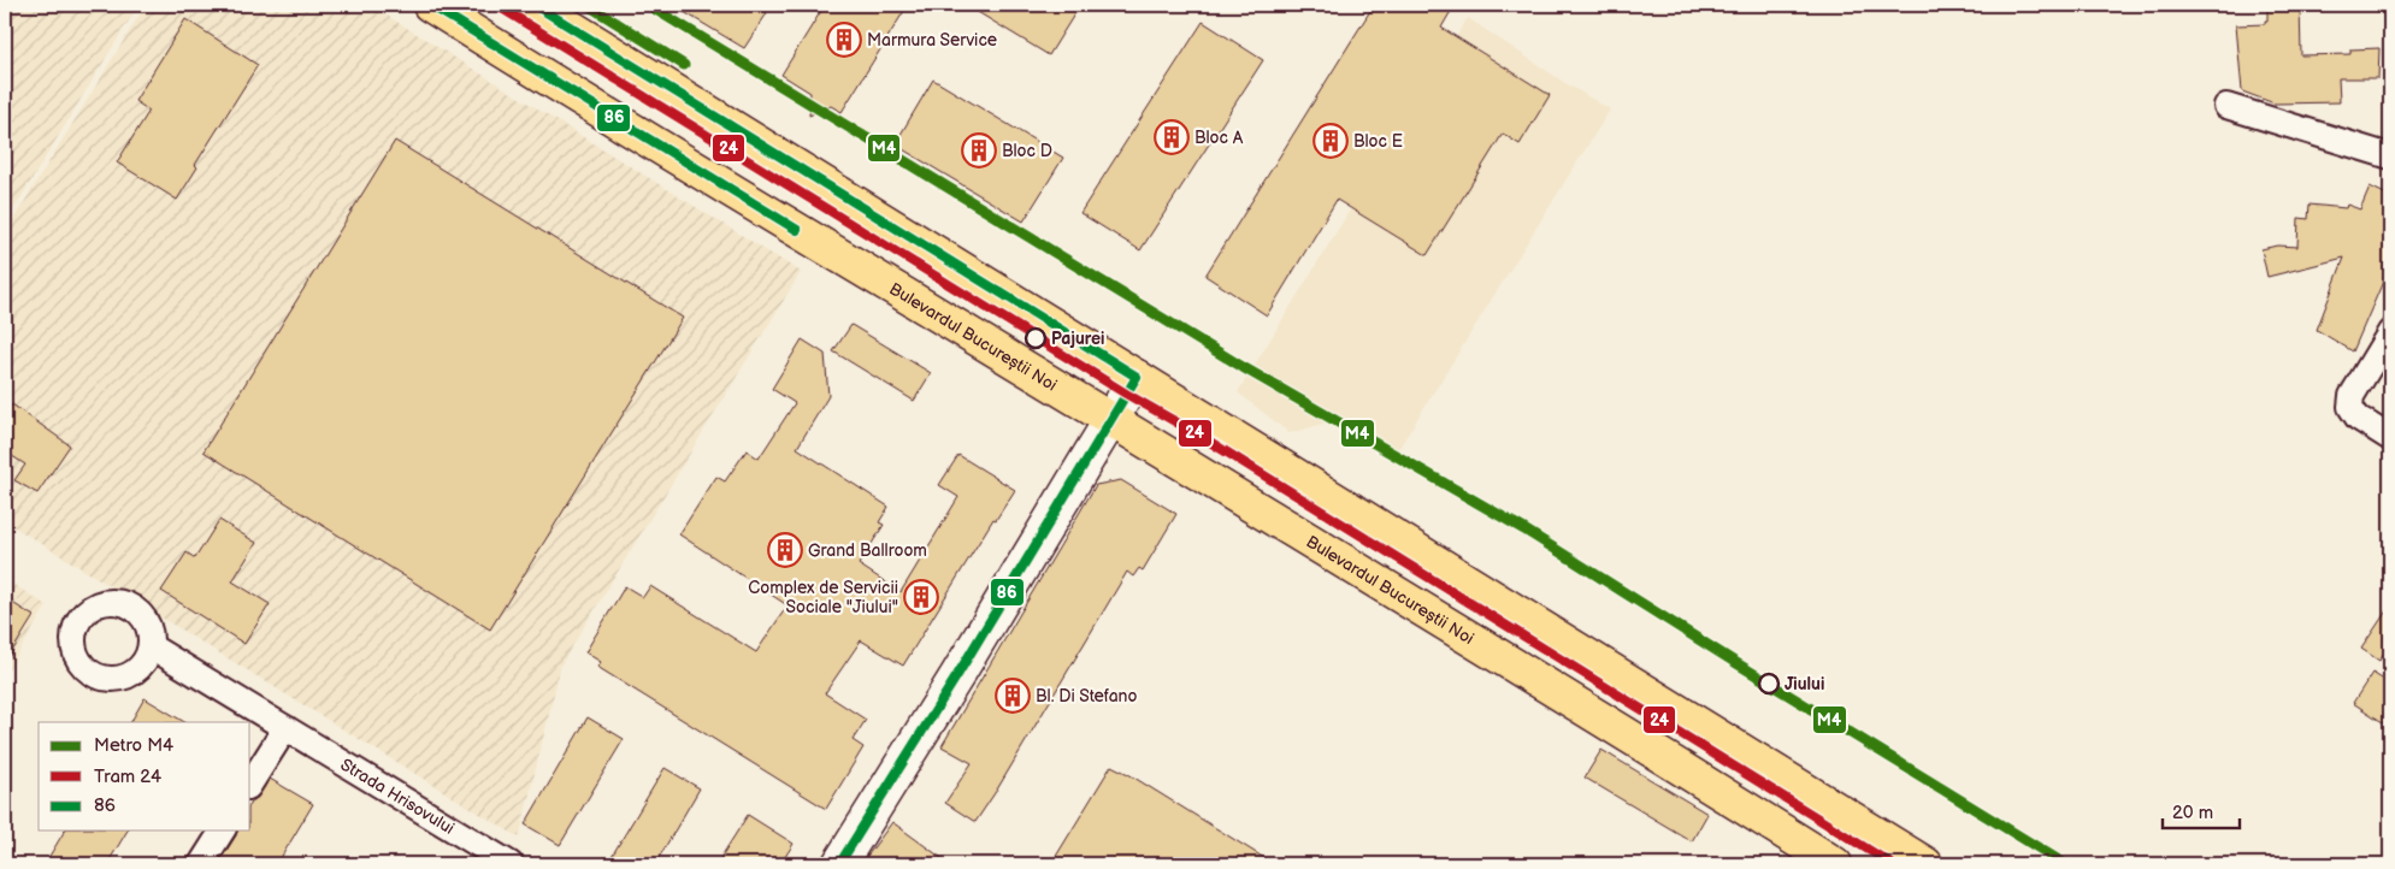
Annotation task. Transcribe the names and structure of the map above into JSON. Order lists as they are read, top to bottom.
{
  "streets": {
    "main road": ["Bulevardul Bucureștii Noi"],
    "street": ["Strada Hrisovului"]
  },
  "places": {
    "building": [
      "Marmura Service",
      "Bloc A",
      "Bloc E",
      "Bloc D",
      "Grand Ballroom",
      "Complex de Servicii Sociale \"Jiului\"",
      "Bl. Di Stefano"
    ],
    "other": ["Pajurei", "Jiului"]
  },
  "lines": ["metro line M4", "tram line 24", "transit line 86"],
  "legend": ["Metro M4", "Tram 24", "86"],
  "scale_bar": "20 m"
}
